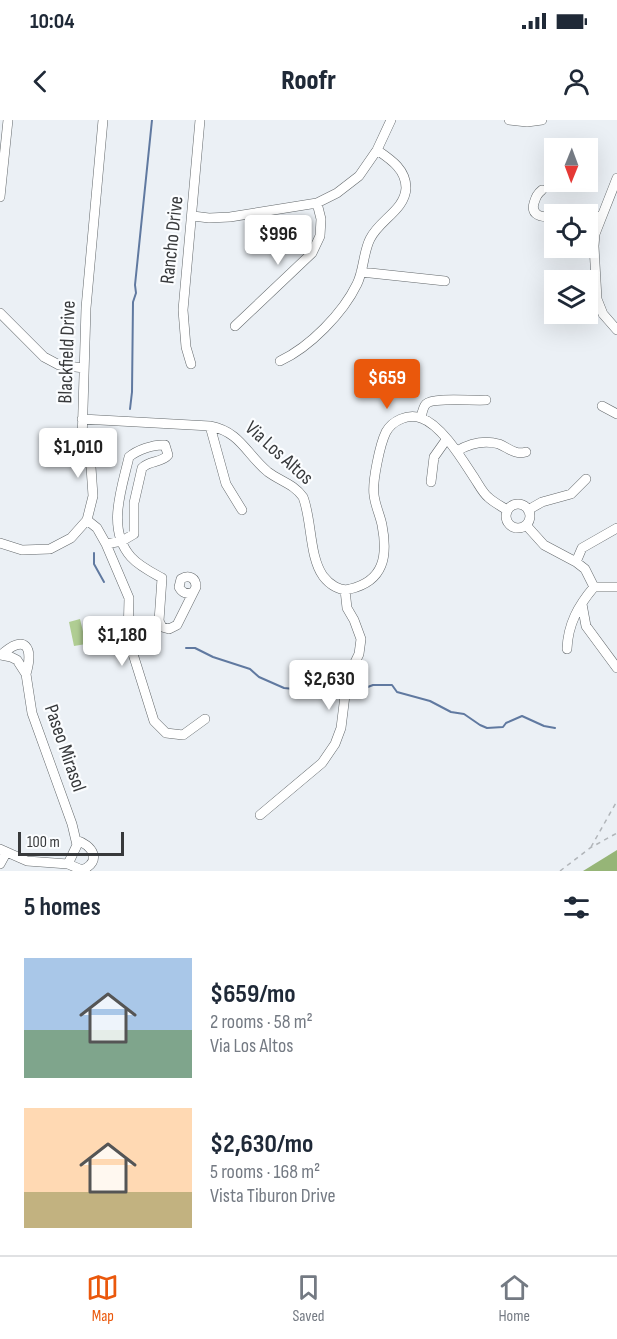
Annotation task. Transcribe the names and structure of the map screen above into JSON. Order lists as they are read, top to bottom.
{
  "streets": {
    "street": [
      "Rancho Drive",
      "Blackfield Drive",
      "Via Los Altos",
      "Paseo Mirasol"
    ]
  },
  "crossings": [
    ["Blackfield Drive", "Via Los Altos"]
  ],
  "scale_bar": "100 m",
  "north": "bottom",
  "page": {
    "status": "10:04",
    "header": "Roofr",
    "price": [
      "$996",
      "$659",
      "$1,010",
      "$1,180",
      "$2,630"
    ],
    "scale": "100 m",
    "heading": "5 homes",
    "list": [
      {
        "name": "$659/mo",
        "note": "2 rooms · 58 m² · Via Los Altos"
      },
      {
        "name": "$2,630/mo",
        "note": "5 rooms · 168 m² · Vista Tiburon Drive"
      }
    ],
    "tabs": ["Map", "Saved", "Home"]
  }
}
